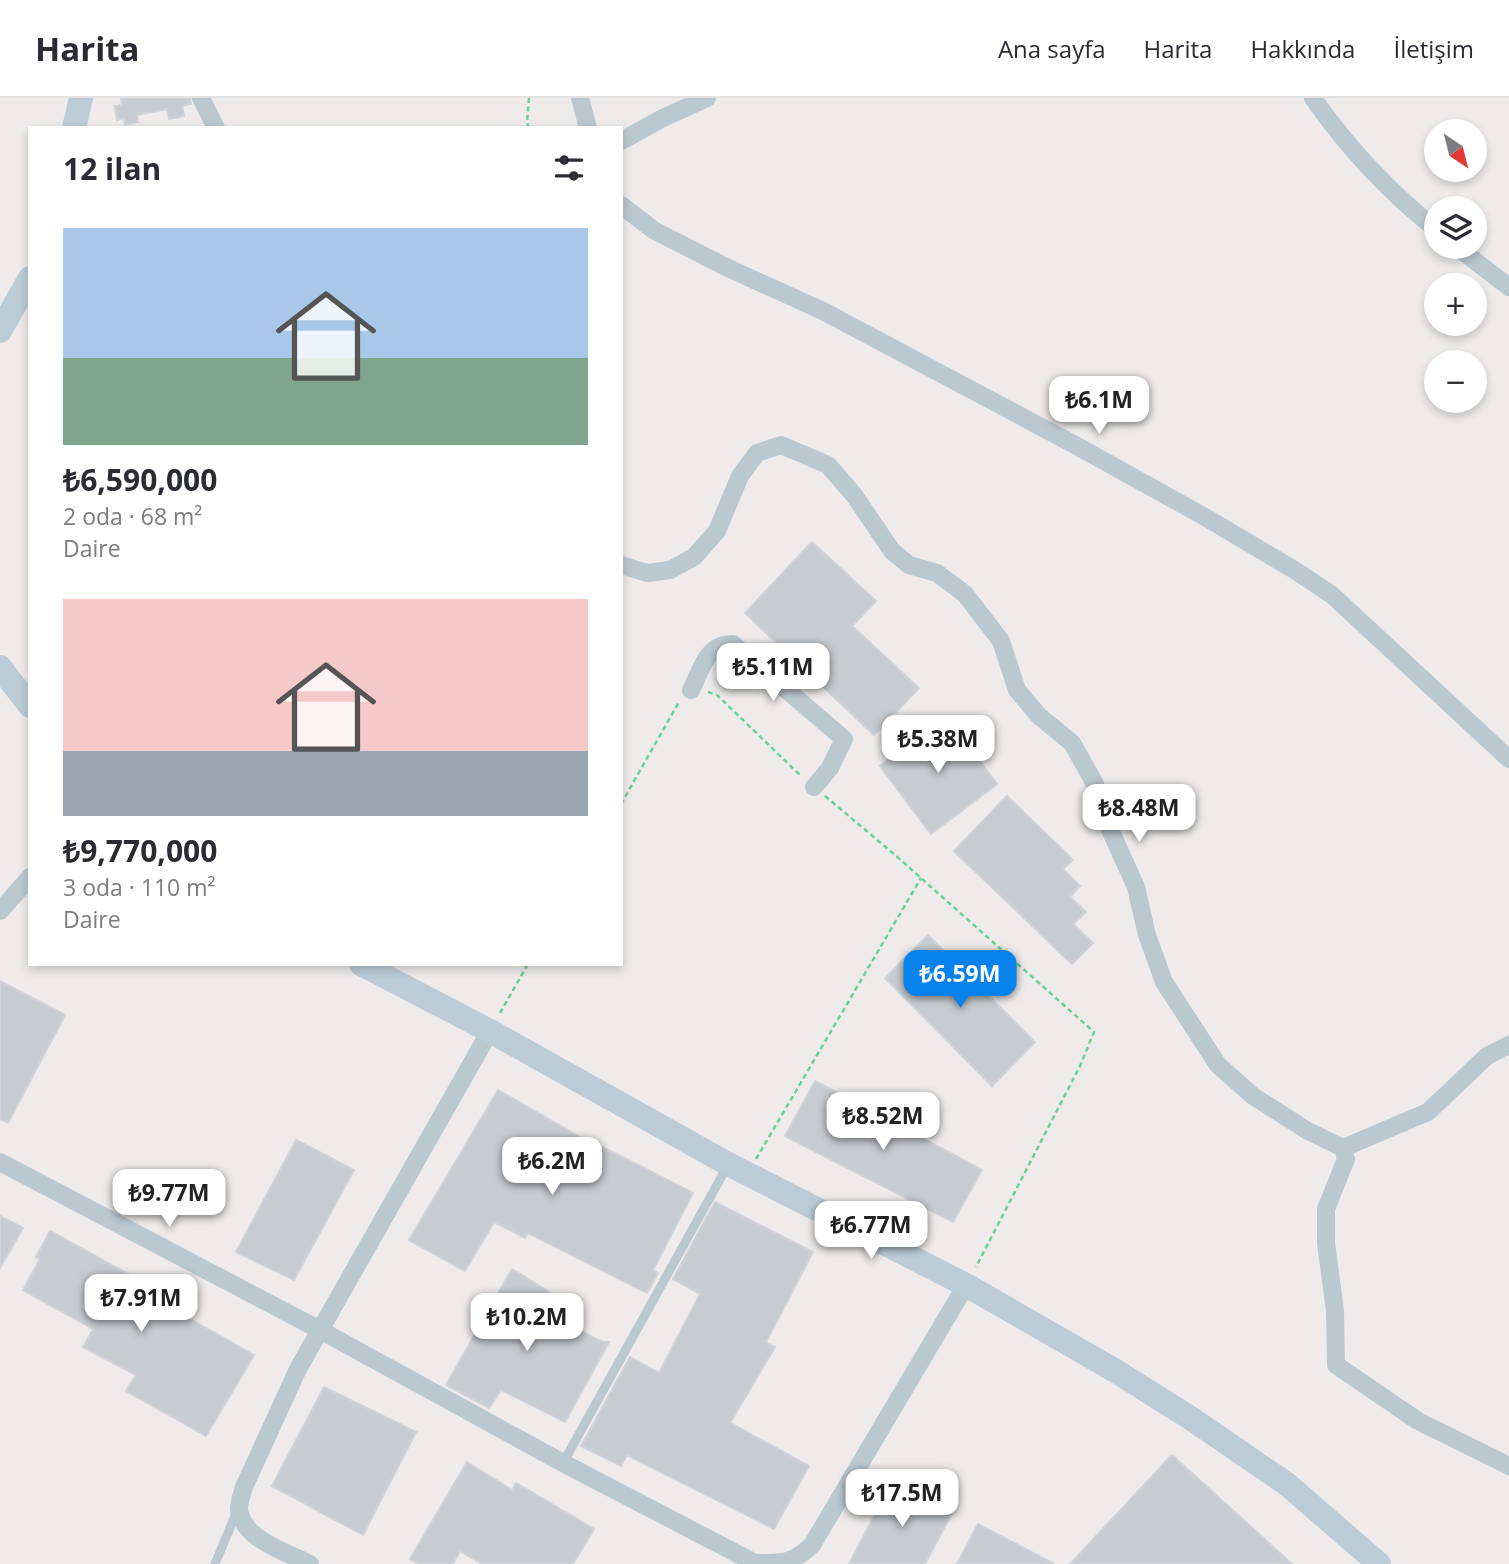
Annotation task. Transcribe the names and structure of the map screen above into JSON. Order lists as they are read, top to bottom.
{
  "north": "bottom right",
  "page": {
    "header": "Harita",
    "nav": [
      "Ana sayfa",
      "Harita",
      "Hakkında",
      "İletişim"
    ],
    "map_buttons": ["+", "−"],
    "heading": "12 ilan",
    "list": [
      {
        "name": "₺6,590,000",
        "note": "2 oda · 68 m² · Daire"
      },
      {
        "name": "₺9,770,000",
        "note": "3 oda · 110 m² · Daire"
      }
    ],
    "price": [
      "₺6.1M",
      "₺5.11M",
      "₺5.38M",
      "₺8.48M",
      "₺6.59M",
      "₺8.52M",
      "₺6.2M",
      "₺9.77M",
      "₺6.77M",
      "₺7.91M",
      "₺10.2M",
      "₺17.5M"
    ]
  }
}
